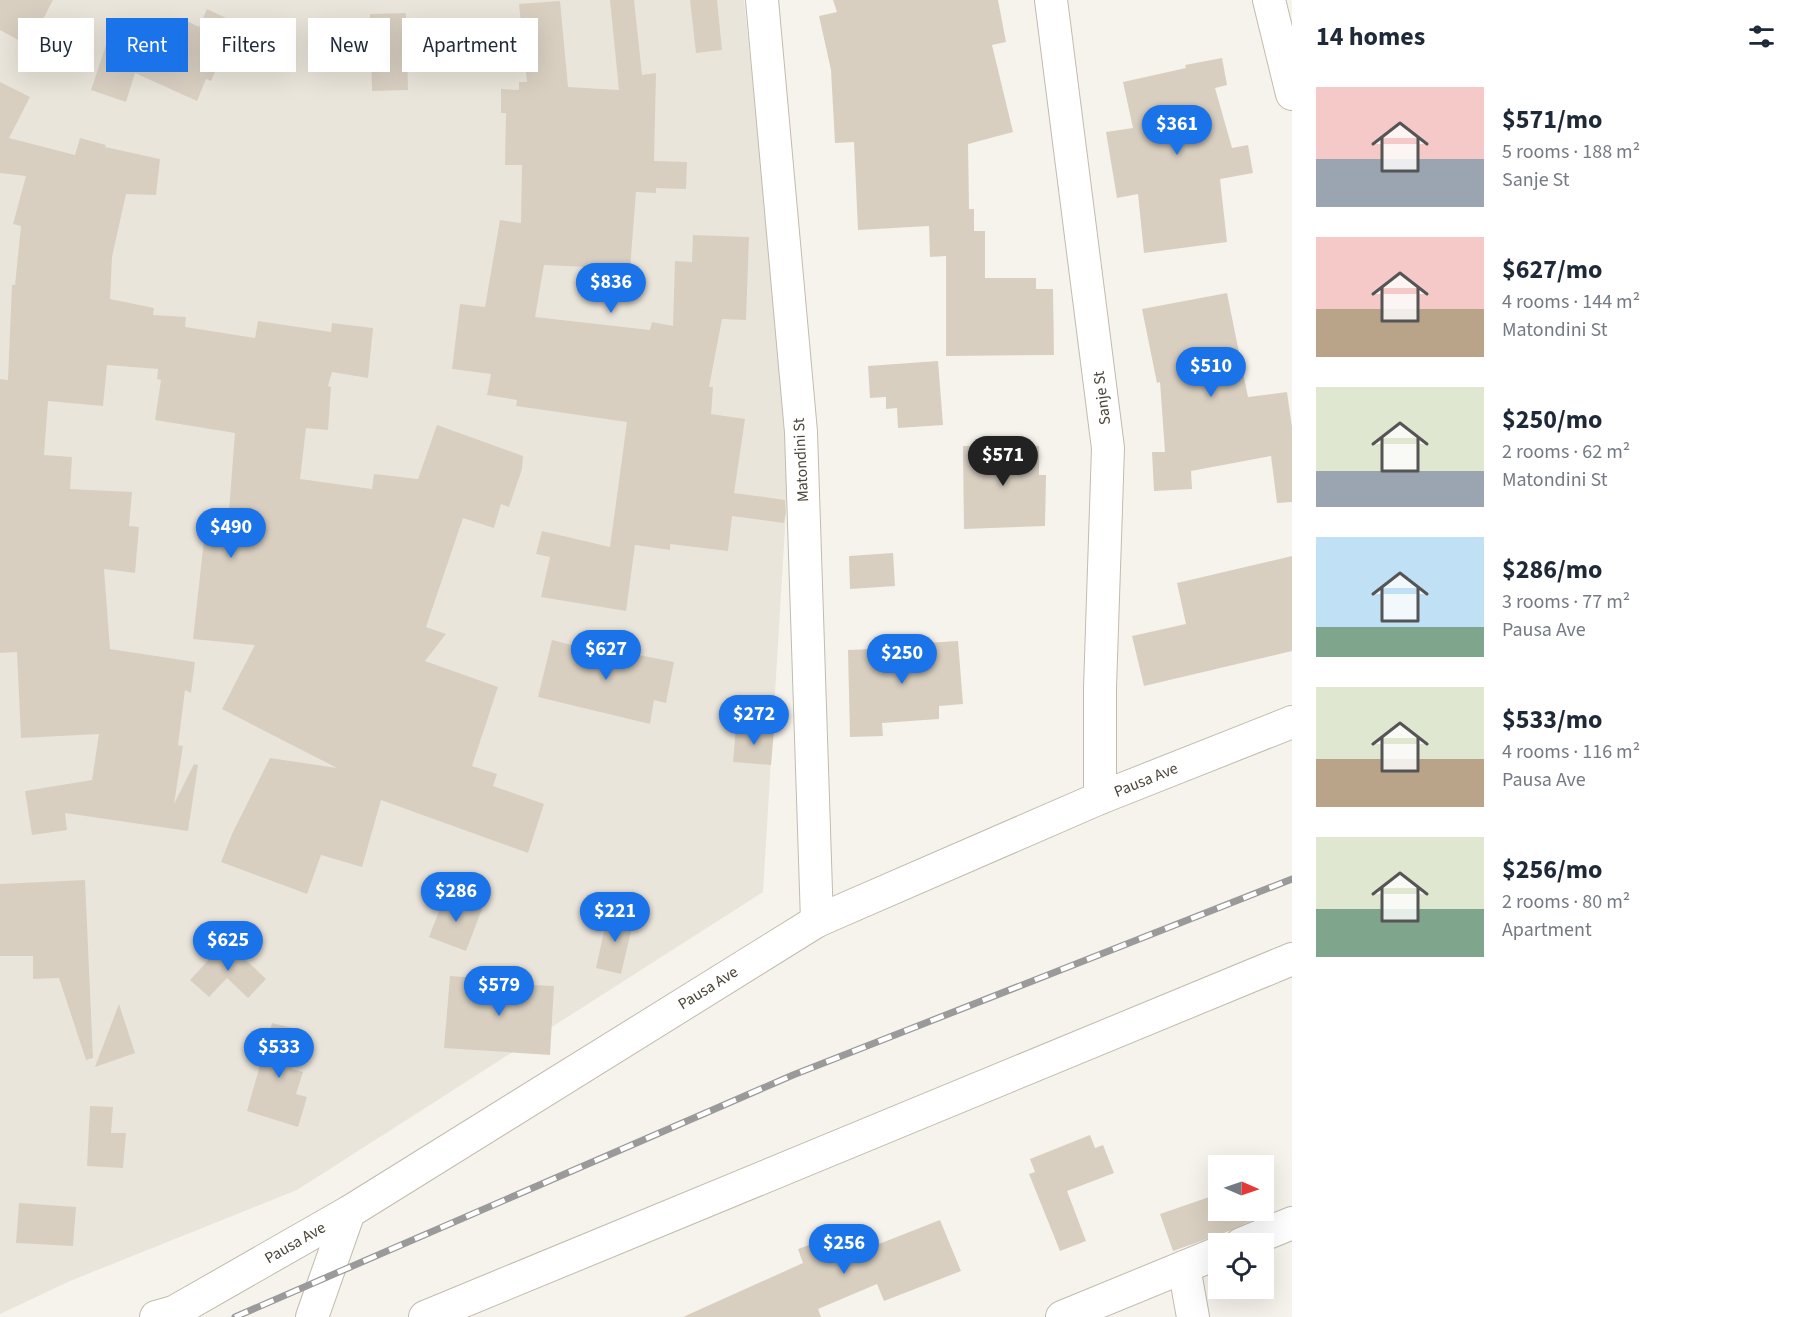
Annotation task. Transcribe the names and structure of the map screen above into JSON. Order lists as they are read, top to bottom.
{
  "streets": {
    "street": ["Sanje St", "Matondini St", "Pausa Ave"]
  },
  "crossings": [
    ["Sanje St", "Pausa Ave"],
    ["Matondini St", "Pausa Ave"]
  ],
  "north": "right",
  "page": {
    "heading": "14 homes",
    "chip": [
      "Buy",
      "Rent",
      "Filters",
      "New",
      "Apartment"
    ],
    "list": [
      {
        "name": "$571/mo",
        "note": "5 rooms · 188 m² · Sanje St"
      },
      {
        "name": "$627/mo",
        "note": "4 rooms · 144 m² · Matondini St"
      },
      {
        "name": "$250/mo",
        "note": "2 rooms · 62 m² · Matondini St"
      },
      {
        "name": "$286/mo",
        "note": "3 rooms · 77 m² · Pausa Ave"
      },
      {
        "name": "$533/mo",
        "note": "4 rooms · 116 m² · Pausa Ave"
      },
      {
        "name": "$256/mo",
        "note": "2 rooms · 80 m² · Apartment"
      }
    ],
    "price": [
      "$361",
      "$836",
      "$510",
      "$571",
      "$490",
      "$627",
      "$250",
      "$272",
      "$286",
      "$221",
      "$625",
      "$579",
      "$533",
      "$256"
    ]
  }
}
